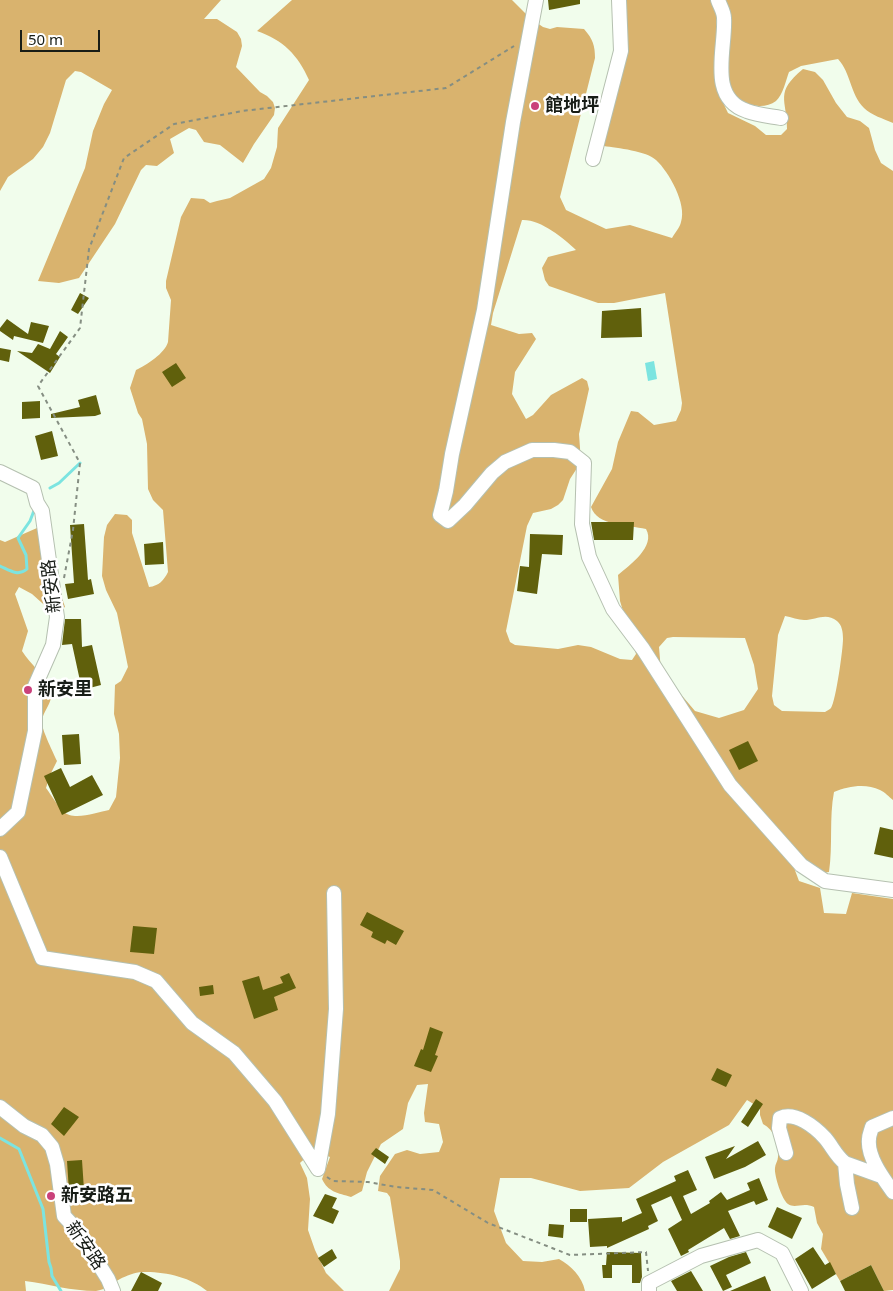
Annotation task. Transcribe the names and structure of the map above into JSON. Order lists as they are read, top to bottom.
{
  "streets": {
    "street": ["新安路"]
  },
  "places": ["館地坪", "新安里", "新安路五"],
  "scale_bar": "50 m"
}
